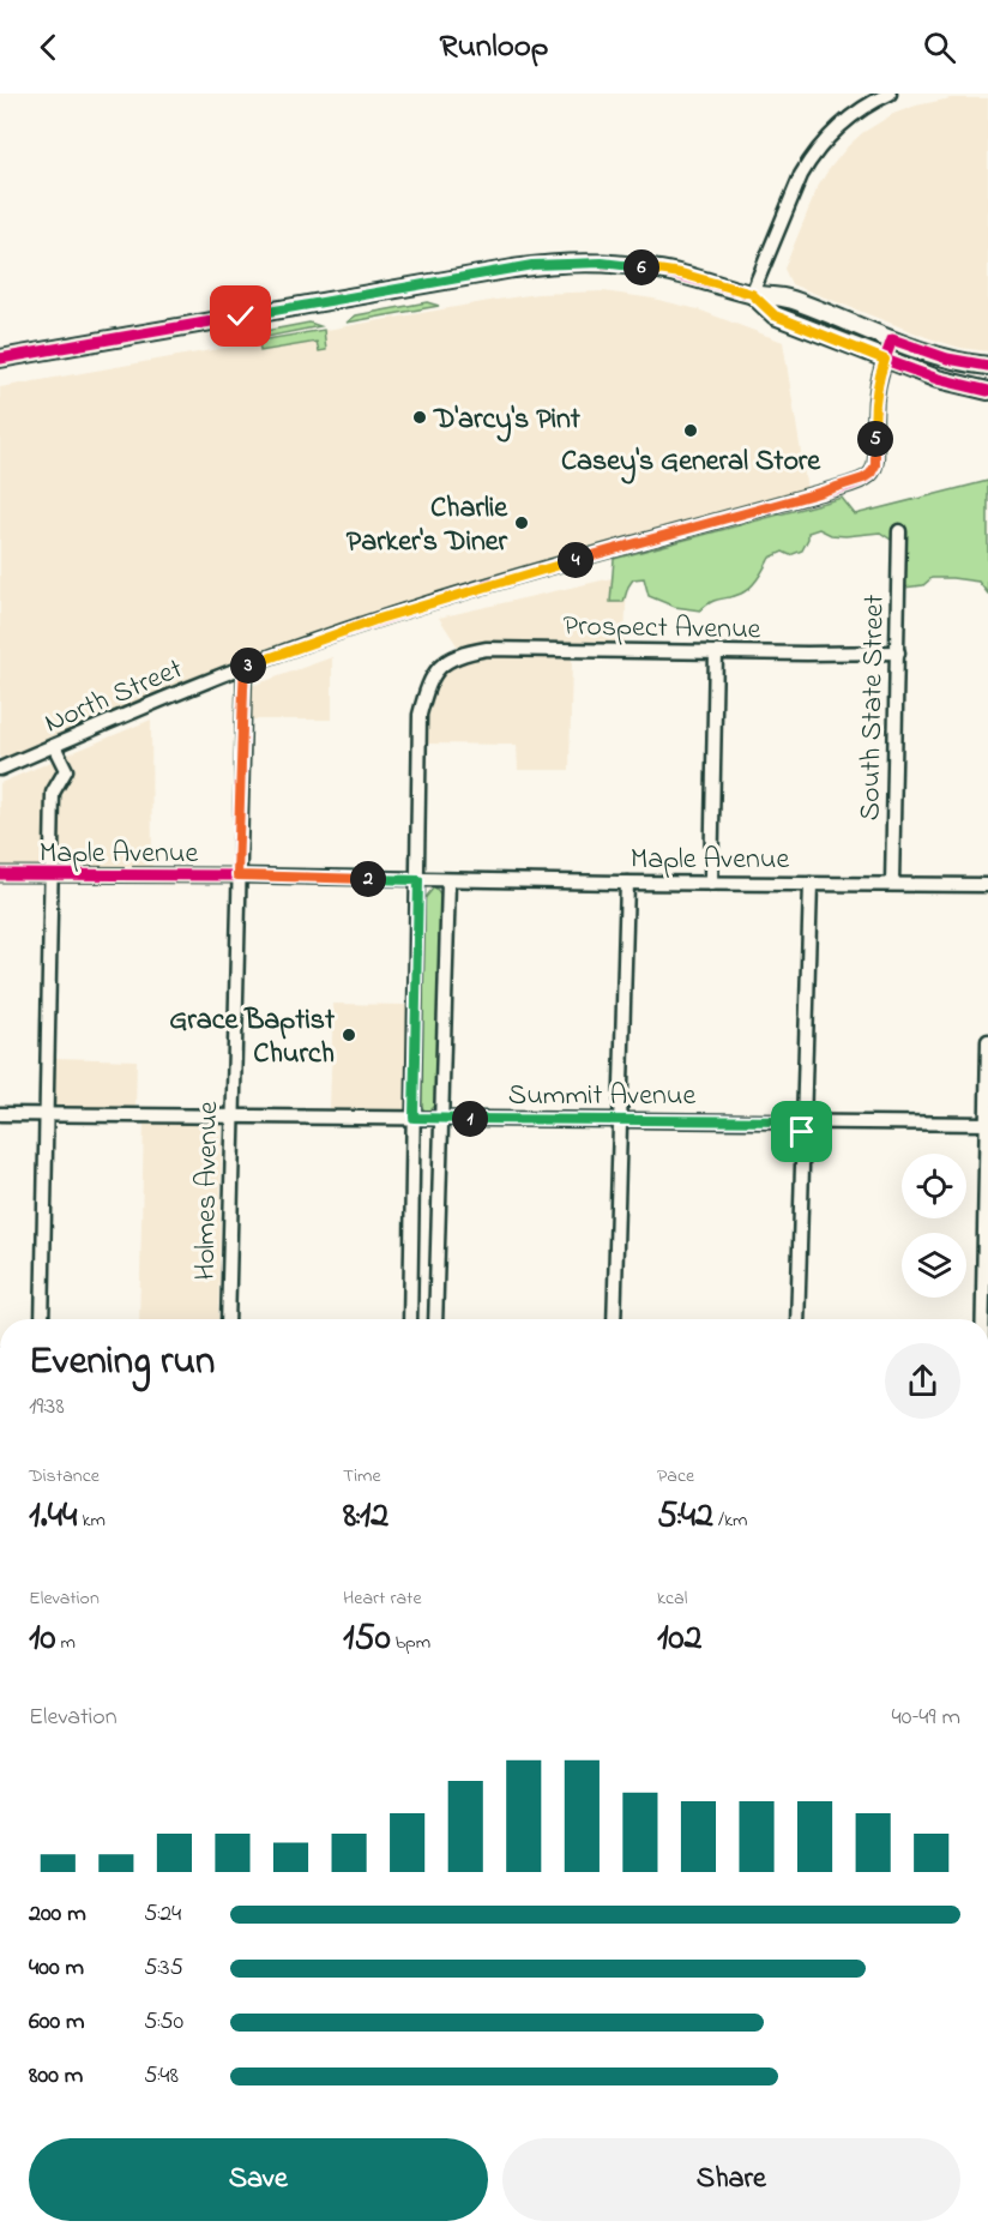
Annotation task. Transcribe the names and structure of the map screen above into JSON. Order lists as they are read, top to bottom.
{
  "streets": {
    "street": [
      "Prospect Avenue",
      "North Street",
      "South State Street",
      "Maple Avenue",
      "Summit Avenue",
      "Holmes Avenue"
    ]
  },
  "crossings": [
    ["Prospect Avenue", "South State Street"],
    ["Prospect Avenue", "Maple Avenue"],
    ["North Street", "Holmes Avenue"],
    ["South State Street", "Maple Avenue"],
    ["Maple Avenue", "Holmes Avenue"],
    ["Summit Avenue", "Holmes Avenue"]
  ],
  "places": [
    "D'arcy's Pint",
    "Casey's General Store",
    "Charlie Parker's Diner",
    "Grace Baptist Church"
  ],
  "page": {
    "header": "Runloop",
    "pins": [
      "6",
      "5",
      "4",
      "3",
      "2",
      "1"
    ],
    "heading": ["Evening run", "19:38"],
    "stats": [
      ["Distance", "1.44 km"],
      ["Time", "8:12"],
      ["Pace", "5:42 /km"],
      ["Elevation", "10 m"],
      ["Heart rate", "150 bpm"],
      ["kcal", "102"]
    ],
    "chart": ["Elevation", "40–49 m"],
    "list": [
      {
        "name": "200 m",
        "note": "5:24"
      },
      {
        "name": "400 m",
        "note": "5:35"
      },
      {
        "name": "600 m",
        "note": "5:50"
      },
      {
        "name": "800 m",
        "note": "5:48"
      }
    ],
    "buttons": ["Save", "Share"]
  }
}
